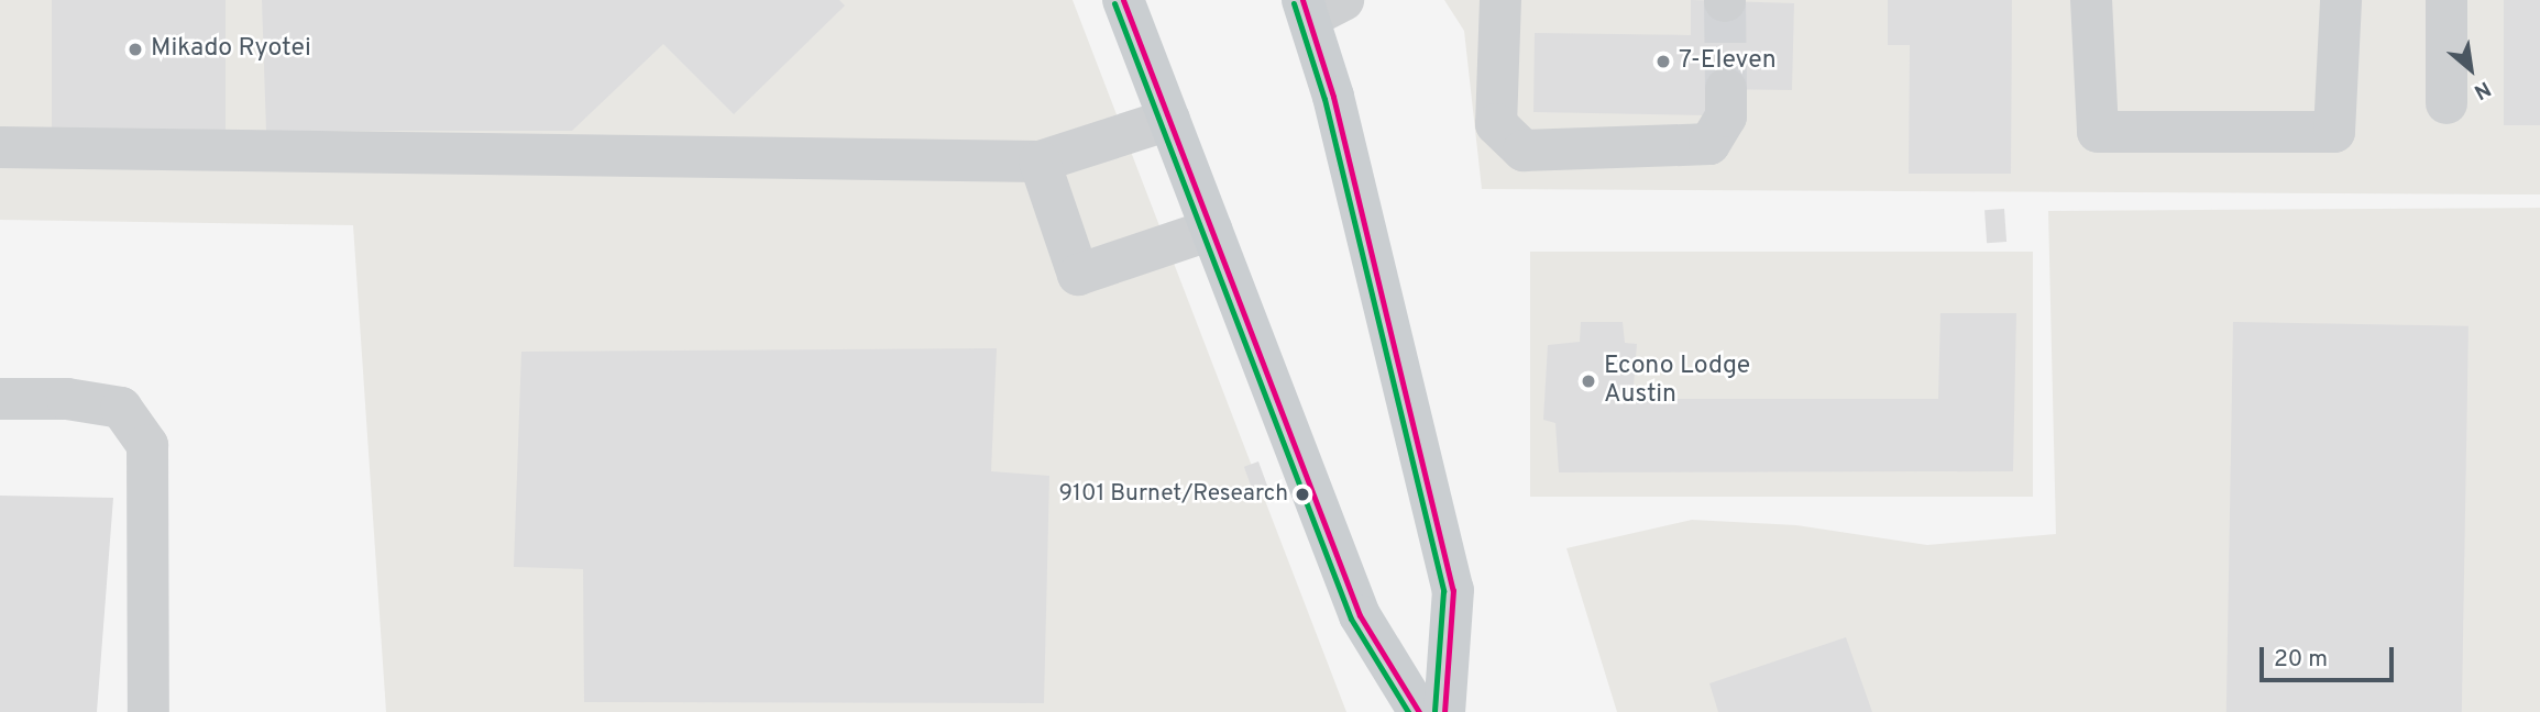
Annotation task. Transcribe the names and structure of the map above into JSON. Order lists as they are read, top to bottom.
{
  "places": [
    "Mikado Ryotei",
    "7-Eleven",
    "Econo Lodge Austin",
    "9101 Burnet/Research"
  ],
  "scale_bar": "20 m",
  "north": "bottom right"
}
